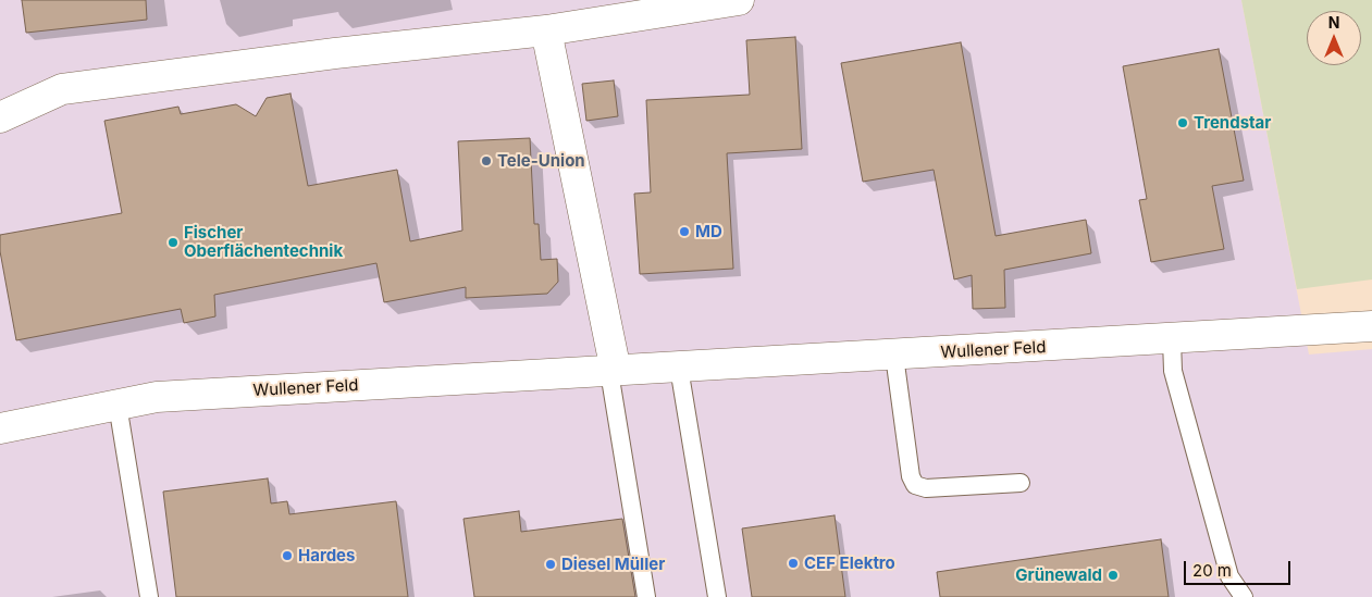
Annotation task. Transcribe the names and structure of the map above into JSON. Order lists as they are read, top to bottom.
{
  "streets": {
    "street": ["Wullener Feld"]
  },
  "places": [
    "Trendstar",
    "Tele-Union",
    "MD",
    "Fischer Oberflächentechnik",
    "Hardes",
    "CEF Elektro",
    "Diesel Müller",
    "Grünewald"
  ],
  "scale_bar": "20 m",
  "north": "top"
}
